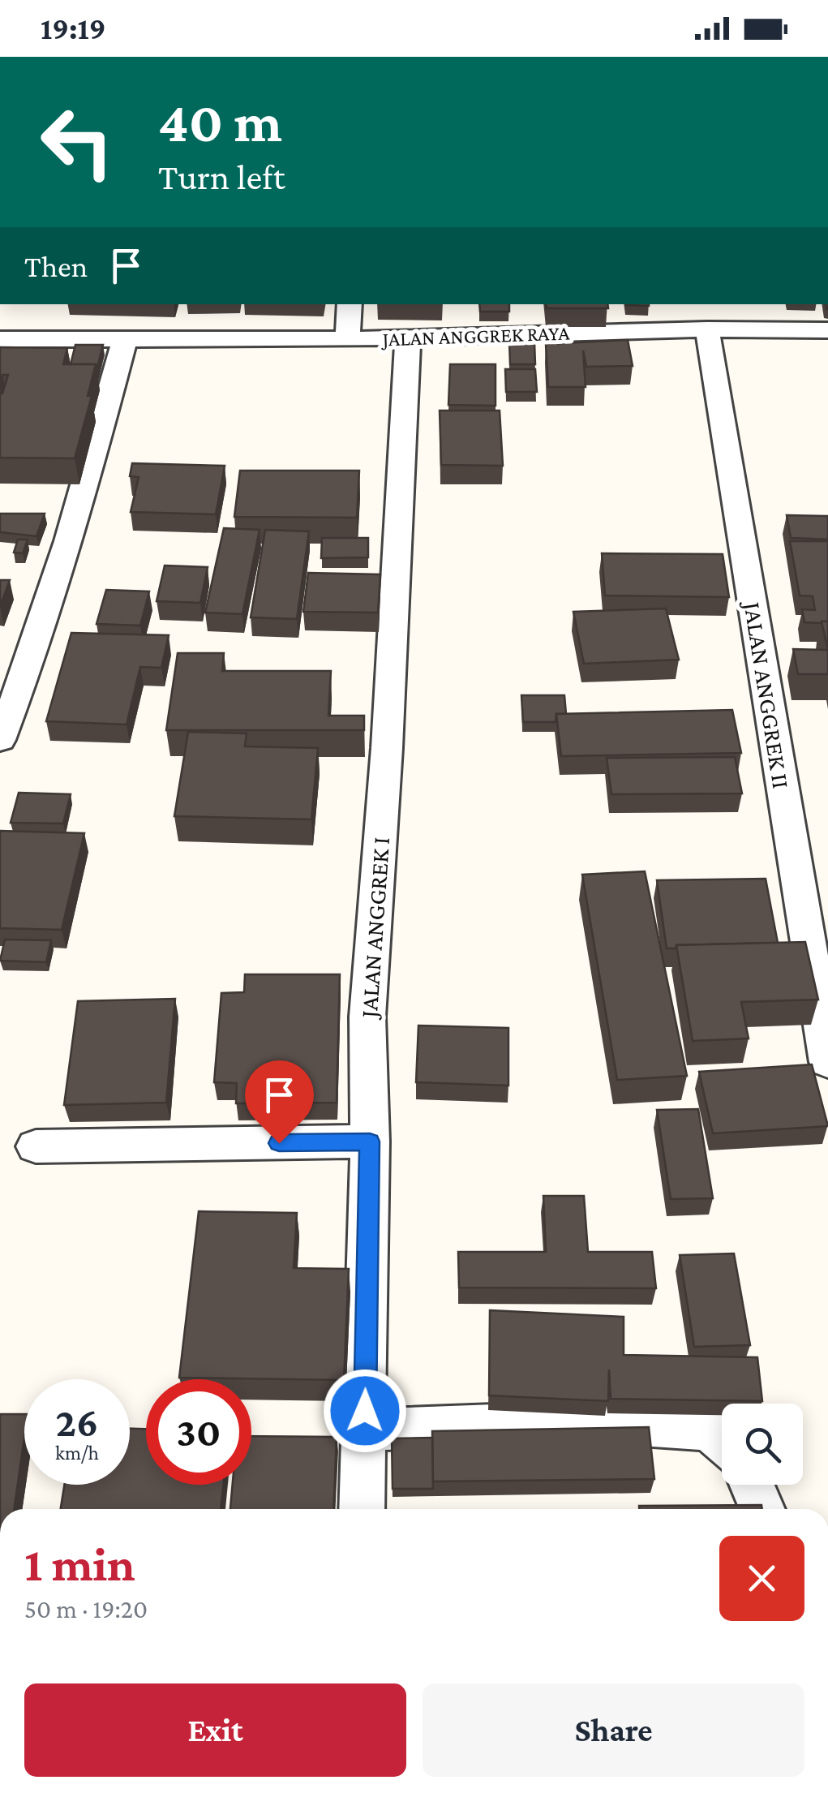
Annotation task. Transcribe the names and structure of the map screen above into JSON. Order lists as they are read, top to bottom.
{
  "streets": {
    "street": ["JALAN ANGGREK RAYA", "JALAN ANGGREK II", "JALAN ANGGREK I"]
  },
  "crossings": [
    ["JALAN ANGGREK RAYA", "JALAN ANGGREK II"],
    ["JALAN ANGGREK RAYA", "JALAN ANGGREK I"]
  ],
  "page": {
    "status": "19:19",
    "turn": ["40 m", "Turn left"],
    "then": "Then",
    "speed": "26 km/h",
    "limit": "30",
    "heading": ["1 min", "50 m · 19:20"],
    "buttons": ["Exit", "Share"]
  }
}
